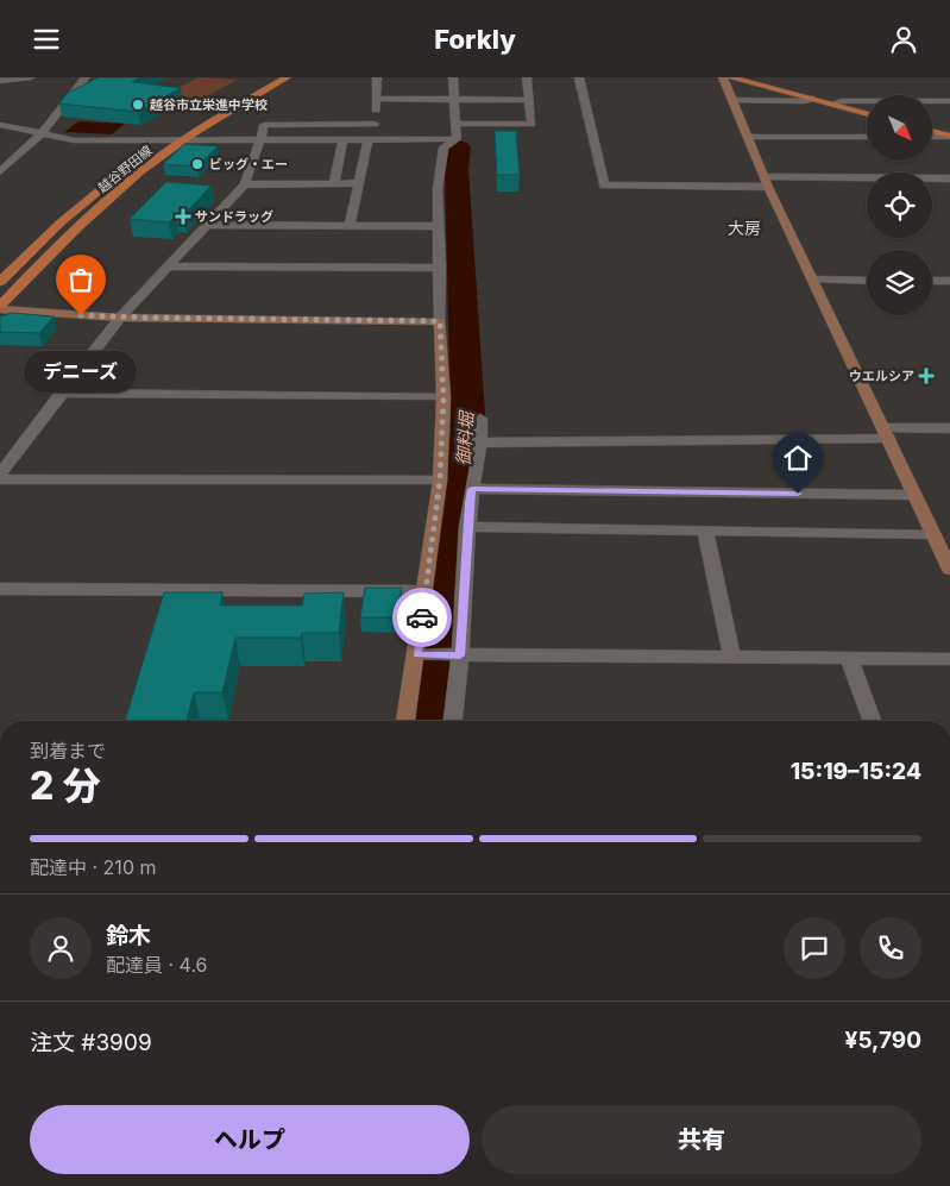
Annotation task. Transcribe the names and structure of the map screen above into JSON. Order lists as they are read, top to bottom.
{
  "streets": {
    "main road": ["越谷野田線"]
  },
  "districts": ["大房"],
  "water": ["御料堀"],
  "places": {
    "other": ["越谷市立栄進中学校", "ビッグ・エー", "デニーズ"],
    "health": ["サンドラッグ", "ウエルシア"]
  },
  "north": "bottom right",
  "page": {
    "header": "Forkly",
    "bubble": "デニーズ",
    "heading": ["2 分", "到着まで", "15:19–15:24"],
    "panel": [
      "鈴木",
      "配達員 · 4.6",
      "注文 #3909",
      "¥5,790"
    ],
    "bar": "配達中 · 210 m",
    "buttons": ["ヘルプ", "共有"]
  }
}
